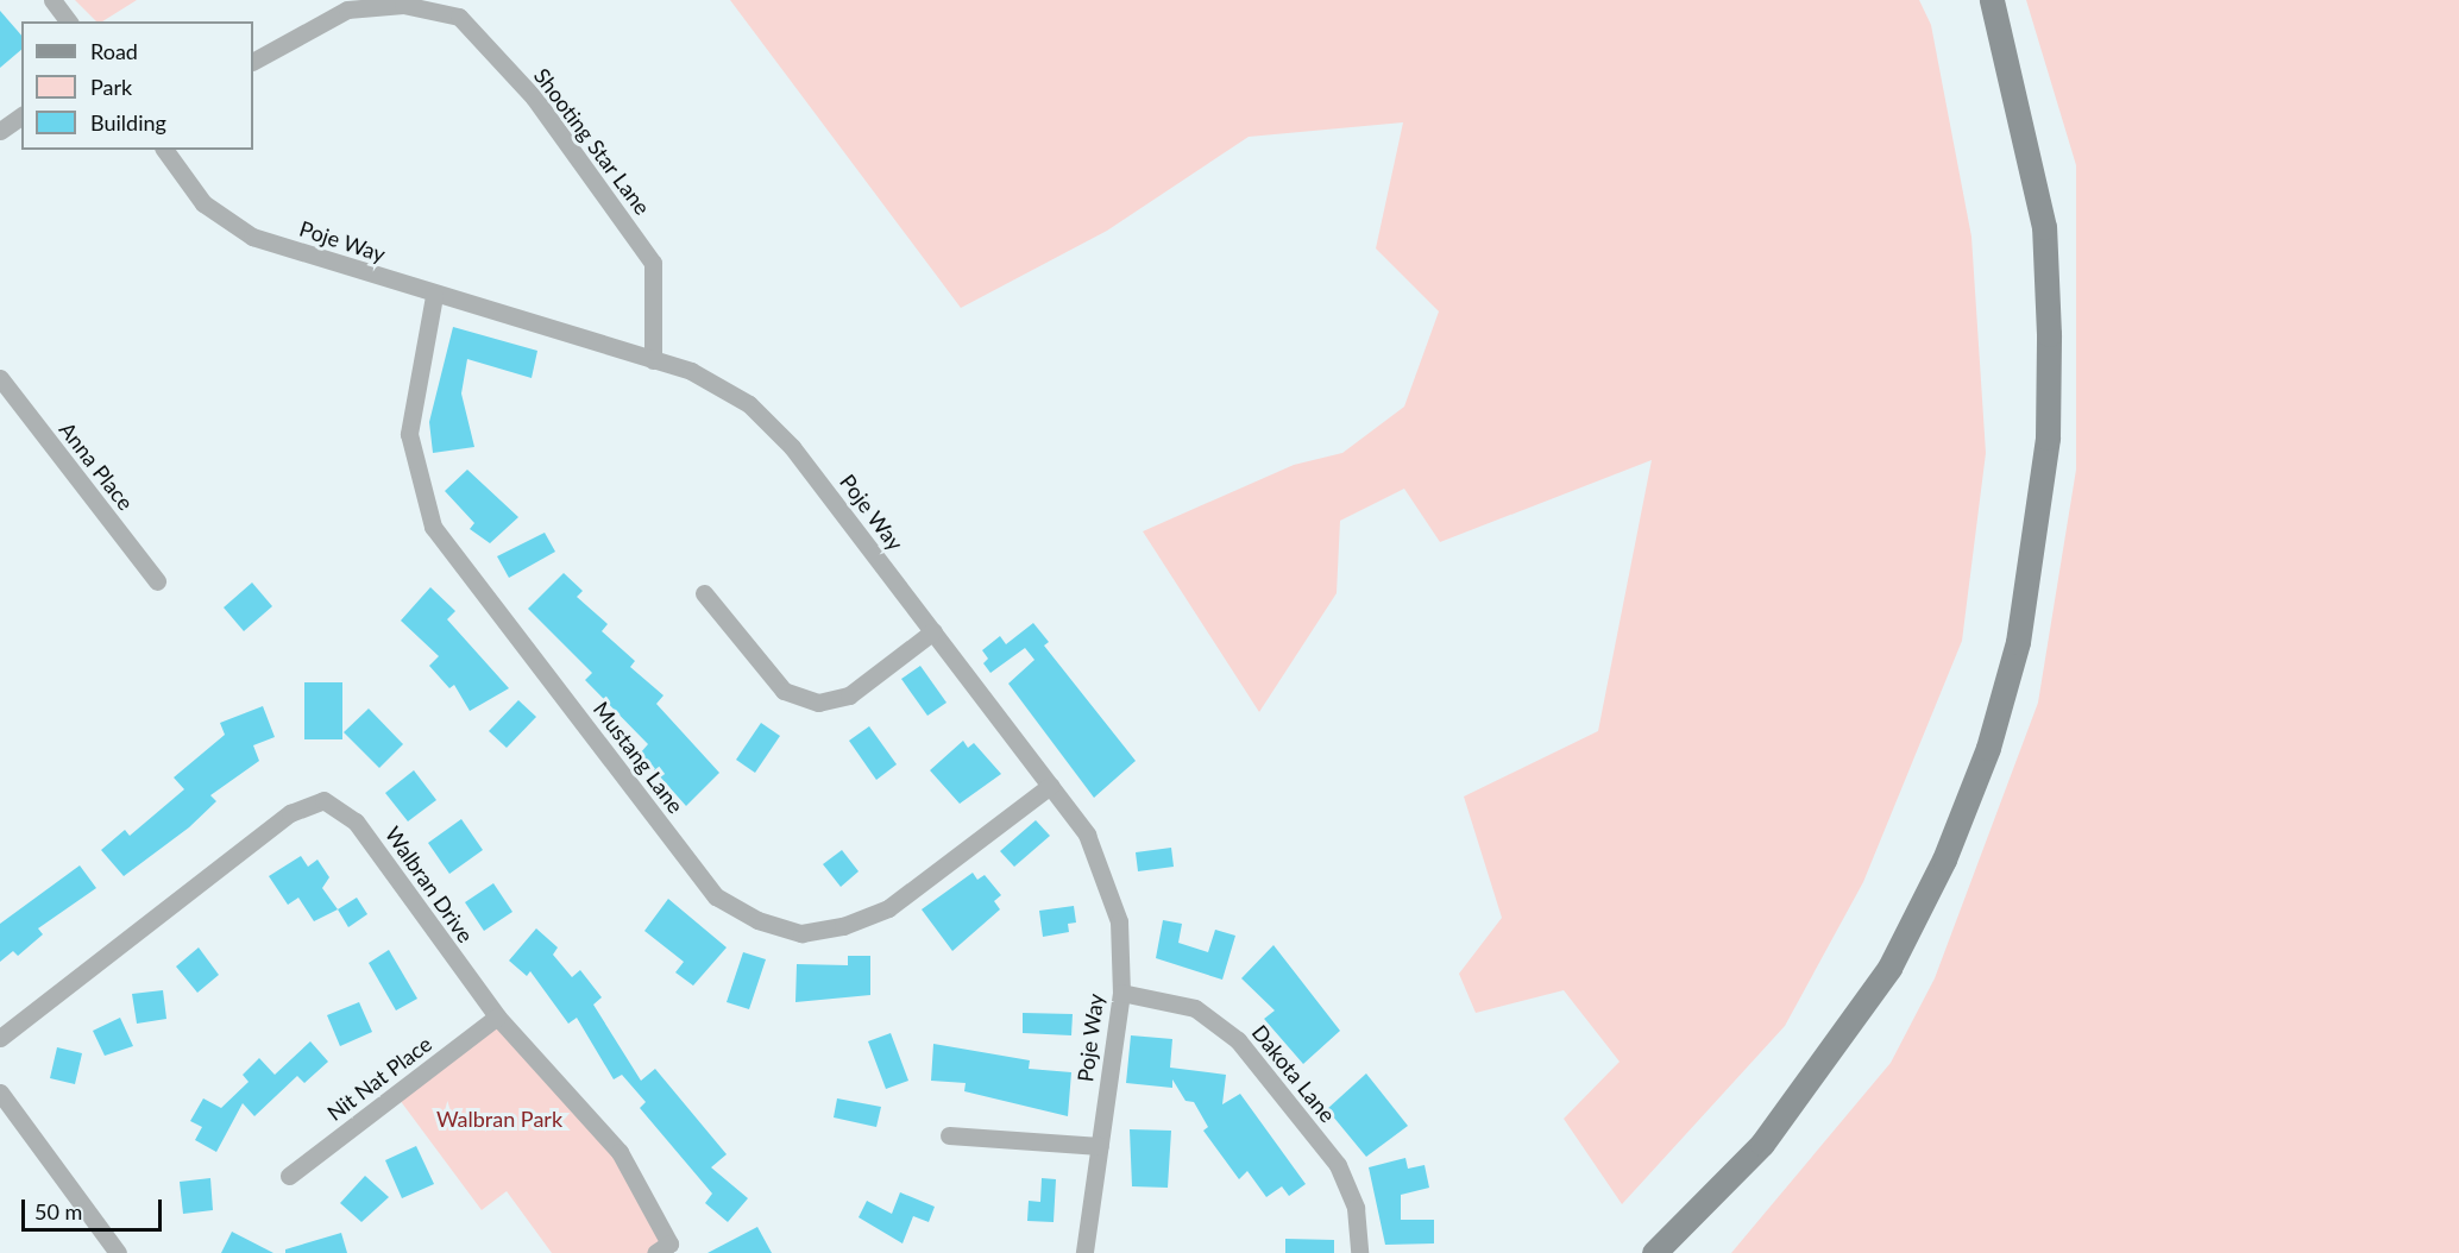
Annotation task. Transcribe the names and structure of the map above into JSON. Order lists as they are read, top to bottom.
{
  "streets": {
    "street": [
      "Shooting Star Lane",
      "Poje Way",
      "Anna Place",
      "Mustang Lane",
      "Walbran Drive",
      "Dakota Lane",
      "Nit Nat Place"
    ]
  },
  "crossings": [
    ["Shooting Star Lane", "Poje Way"],
    ["Poje Way", "Mustang Lane"],
    ["Poje Way", "Dakota Lane"],
    ["Walbran Drive", "Nit Nat Place"]
  ],
  "parks": ["Walbran Park"],
  "legend": ["Road", "Park", "Building"],
  "scale_bar": "50 m"
}
